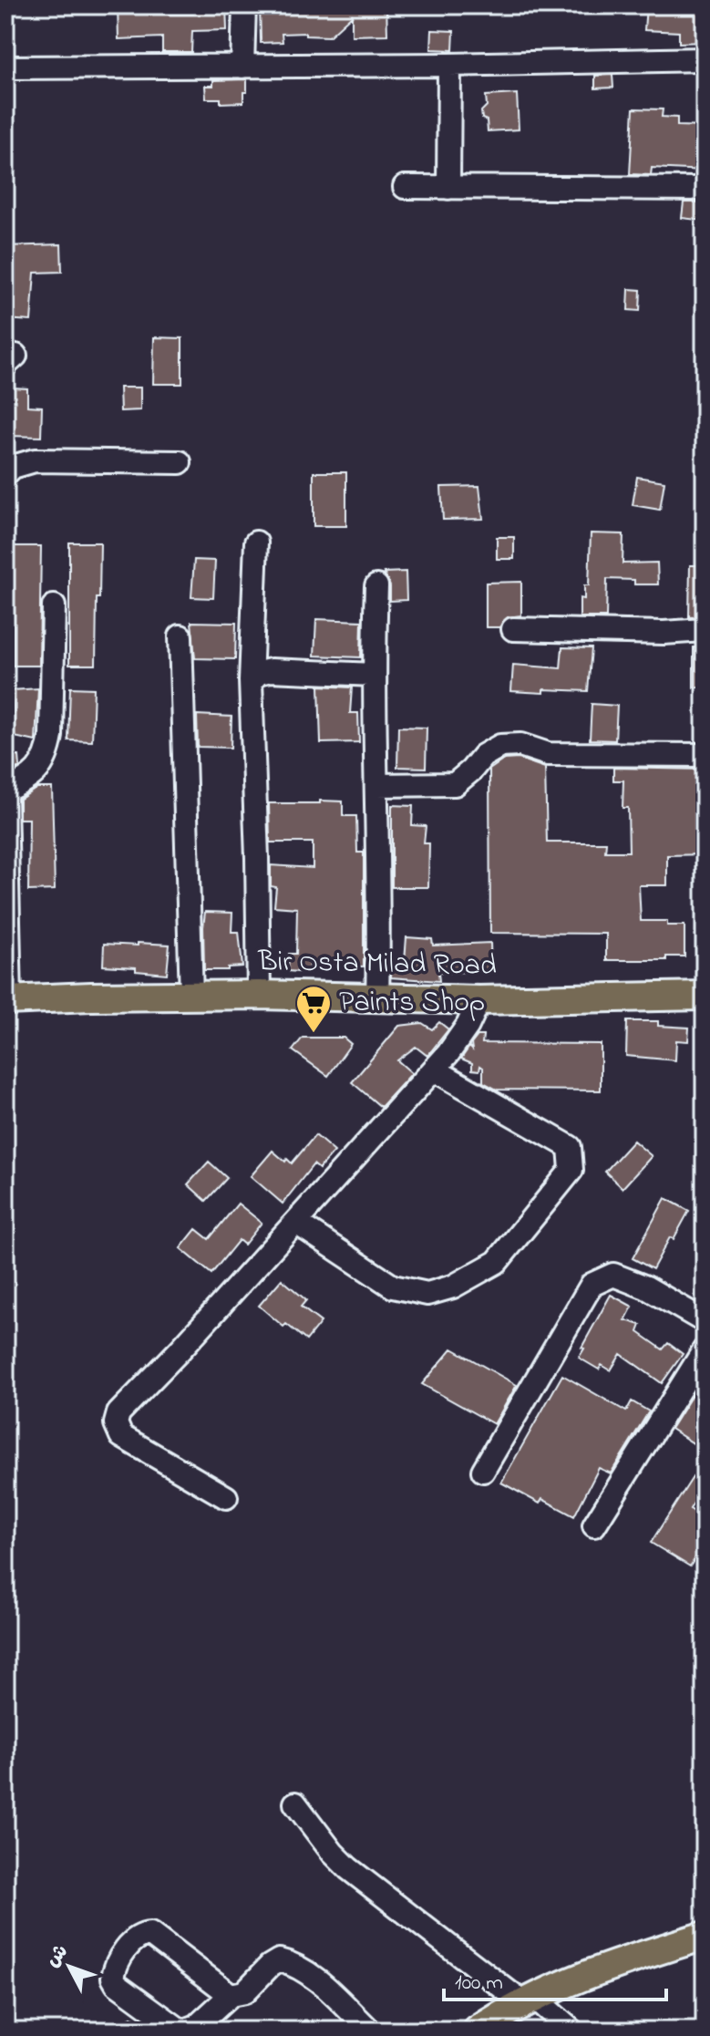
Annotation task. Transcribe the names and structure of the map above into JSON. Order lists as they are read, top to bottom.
{
  "streets": {
    "main road": ["Bir Osta Milad Road"]
  },
  "places": {
    "supermarket": ["Paints Shop"]
  },
  "scale_bar": "100 m",
  "north": "top left"
}
